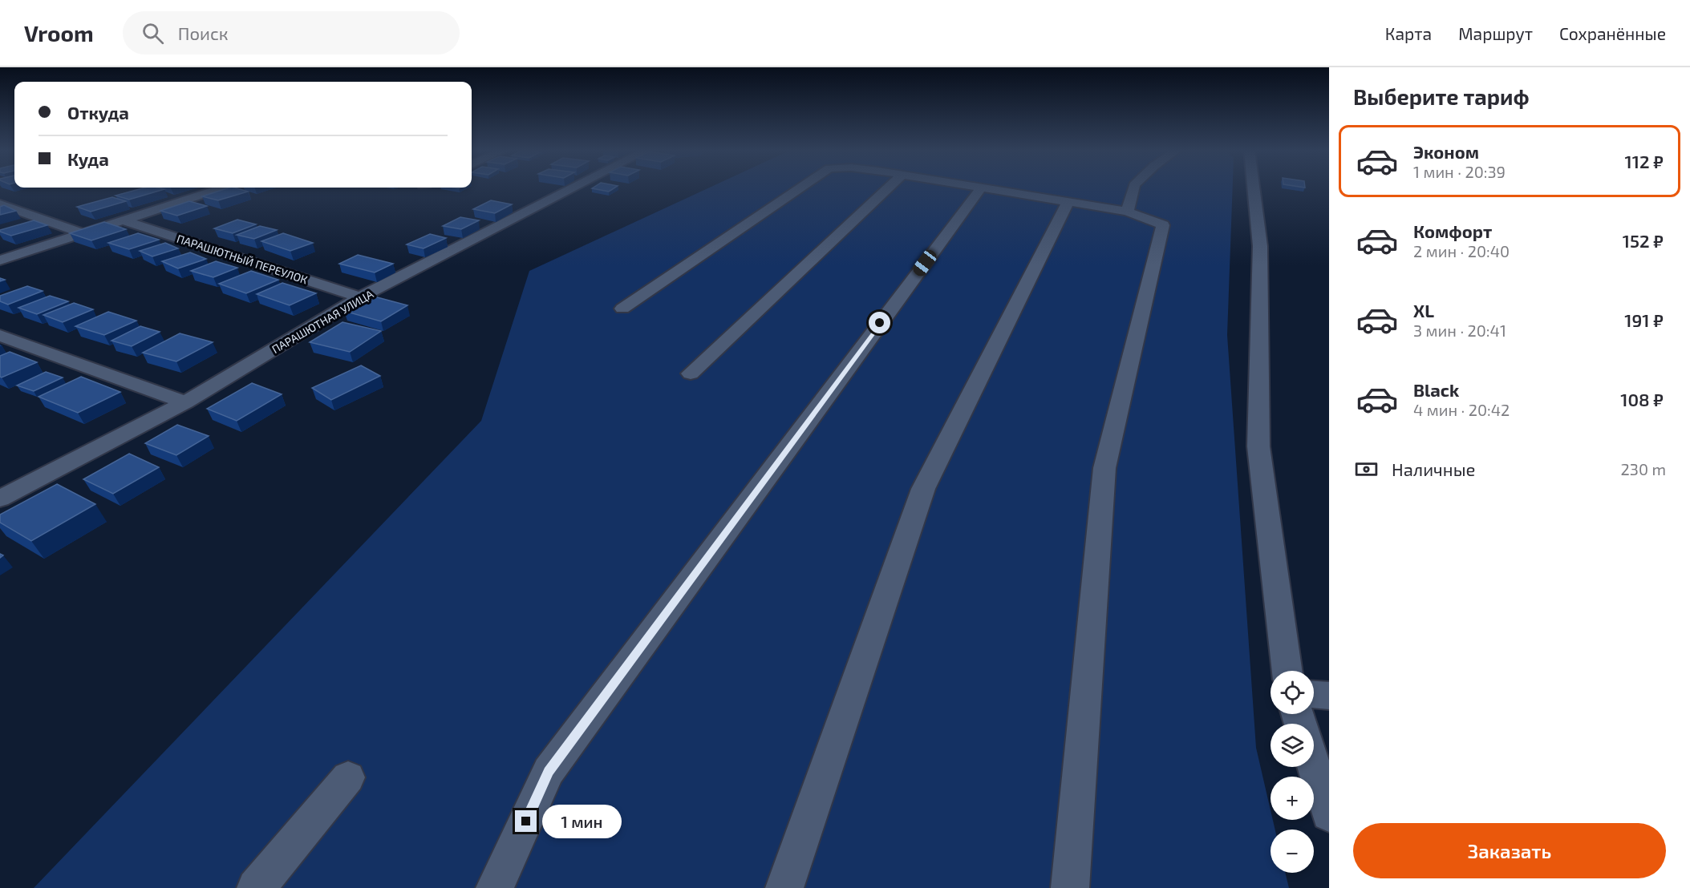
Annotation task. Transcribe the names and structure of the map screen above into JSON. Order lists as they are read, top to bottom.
{
  "streets": {
    "street": ["ПАРАШЮТНЫЙ ПЕРЕУЛОК", "ПАРАШЮТНАЯ УЛИЦА"]
  },
  "crossings": [
    ["ПАРАШЮТНЫЙ ПЕРЕУЛОК", "ПАРАШЮТНАЯ УЛИЦА"]
  ],
  "page": {
    "header": "Vroom",
    "search": "Поиск",
    "nav": ["Карта", "Маршрут", "Сохранённые"],
    "heading": "Выберите тариф",
    "banner": ["Откуда", "Куда"],
    "list": [
      {
        "name": "Эконом",
        "note": "1 мин · 20:39",
        "value": "112 ₽"
      },
      {
        "name": "Комфорт",
        "note": "2 мин · 20:40",
        "value": "152 ₽"
      },
      {
        "name": "XL",
        "note": "3 мин · 20:41",
        "value": "191 ₽"
      },
      {
        "name": "Black",
        "note": "4 мин · 20:42",
        "value": "108 ₽"
      }
    ],
    "pay": ["Наличные", "230 m"],
    "map_buttons": ["+", "−"],
    "bubble": "1 мин",
    "buttons": "Заказать"
  }
}
